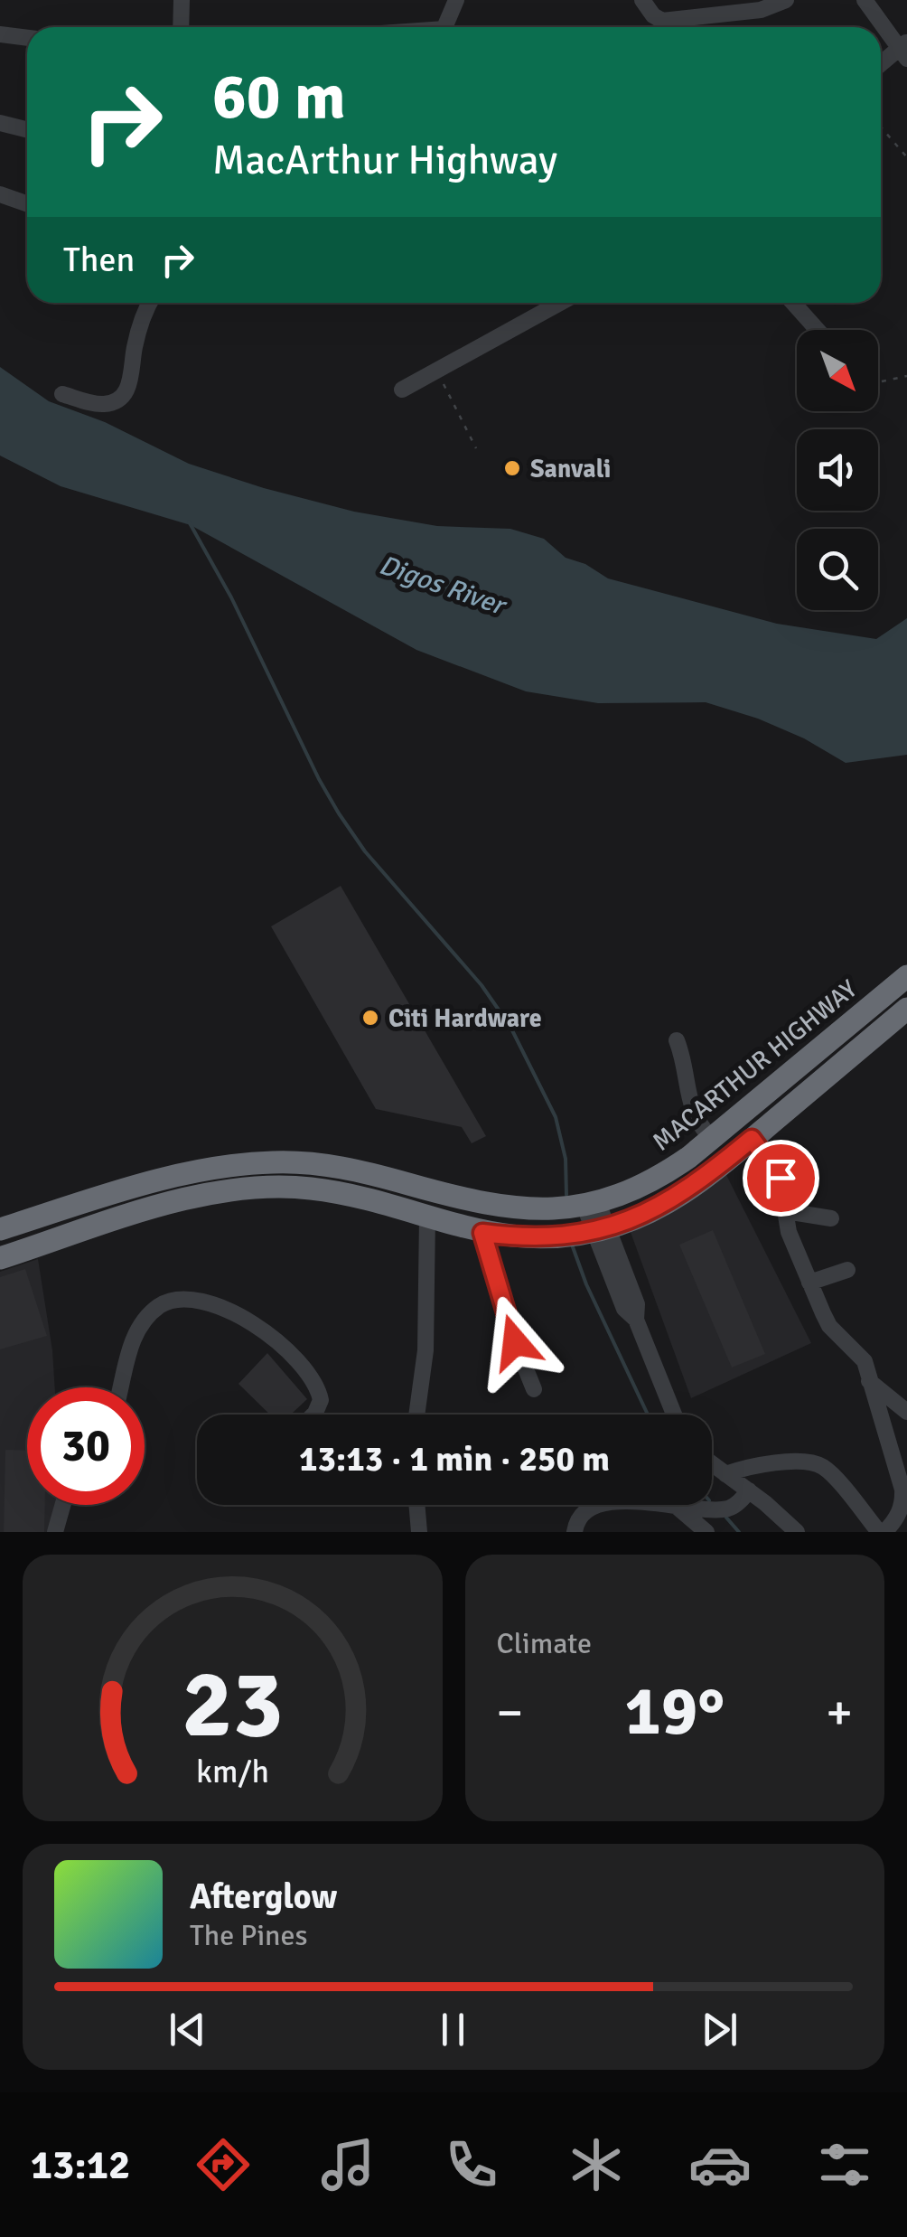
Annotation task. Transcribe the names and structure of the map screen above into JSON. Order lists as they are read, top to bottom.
{
  "streets": {
    "highway": ["MACARTHUR HIGHWAY"]
  },
  "water": ["Digos River"],
  "places": ["Sanvali", "Citi Hardware"],
  "north": "bottom right",
  "page": {
    "turn": ["60 m", "MacArthur Highway"],
    "then": "Then",
    "limit": "30",
    "trip": "13:13 · 1 min · 250 m",
    "tile": "Climate",
    "heat": ["−", "19°", "+"],
    "song": ["Afterglow", "The Pines"],
    "tabs": "13:12",
    "gauge": ["23", "km/h"]
  }
}
